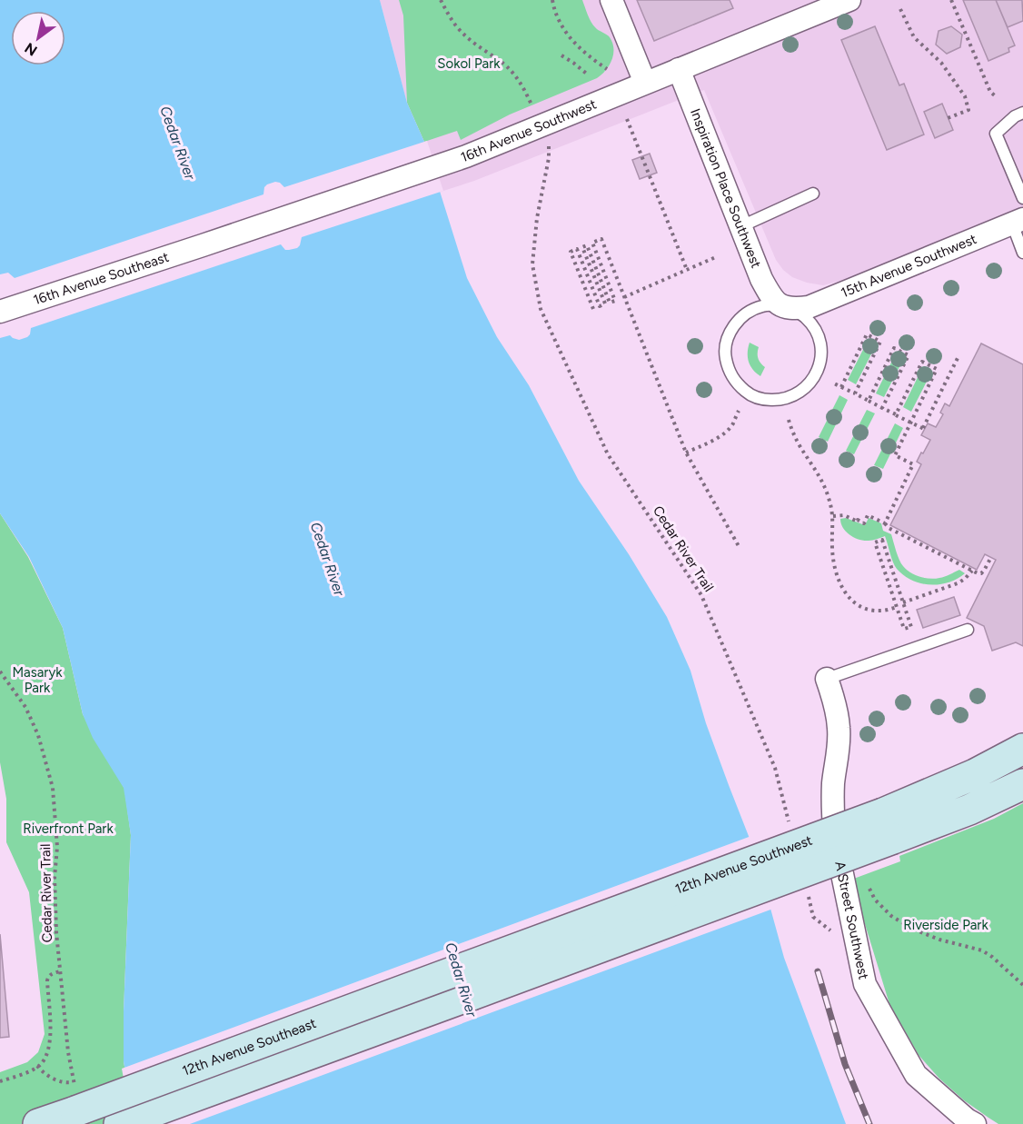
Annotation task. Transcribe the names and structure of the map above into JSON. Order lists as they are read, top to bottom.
{
  "streets": {
    "main road": ["12th Avenue Southwest", "12th Avenue Southeast"],
    "street": [
      "16th Avenue Southwest",
      "Inspiration Place Southwest",
      "15th Avenue Southwest",
      "16th Avenue Southeast",
      "A Street Southwest"
    ],
    "path": ["Cedar River Trail"]
  },
  "crossings": [
    ["16th Avenue Southwest", "Inspiration Place Southwest"],
    ["16th Avenue Southwest", "16th Avenue Southeast"],
    ["Inspiration Place Southwest", "15th Avenue Southwest"],
    ["Cedar River Trail", "12th Avenue Southeast"],
    ["12th Avenue Southwest", "12th Avenue Southeast"]
  ],
  "water": ["Cedar River"],
  "parks": [
    "Sokol Park",
    "Masaryk Park",
    "Riverfront Park",
    "Riverside Park"
  ],
  "north": "bottom left"
}
